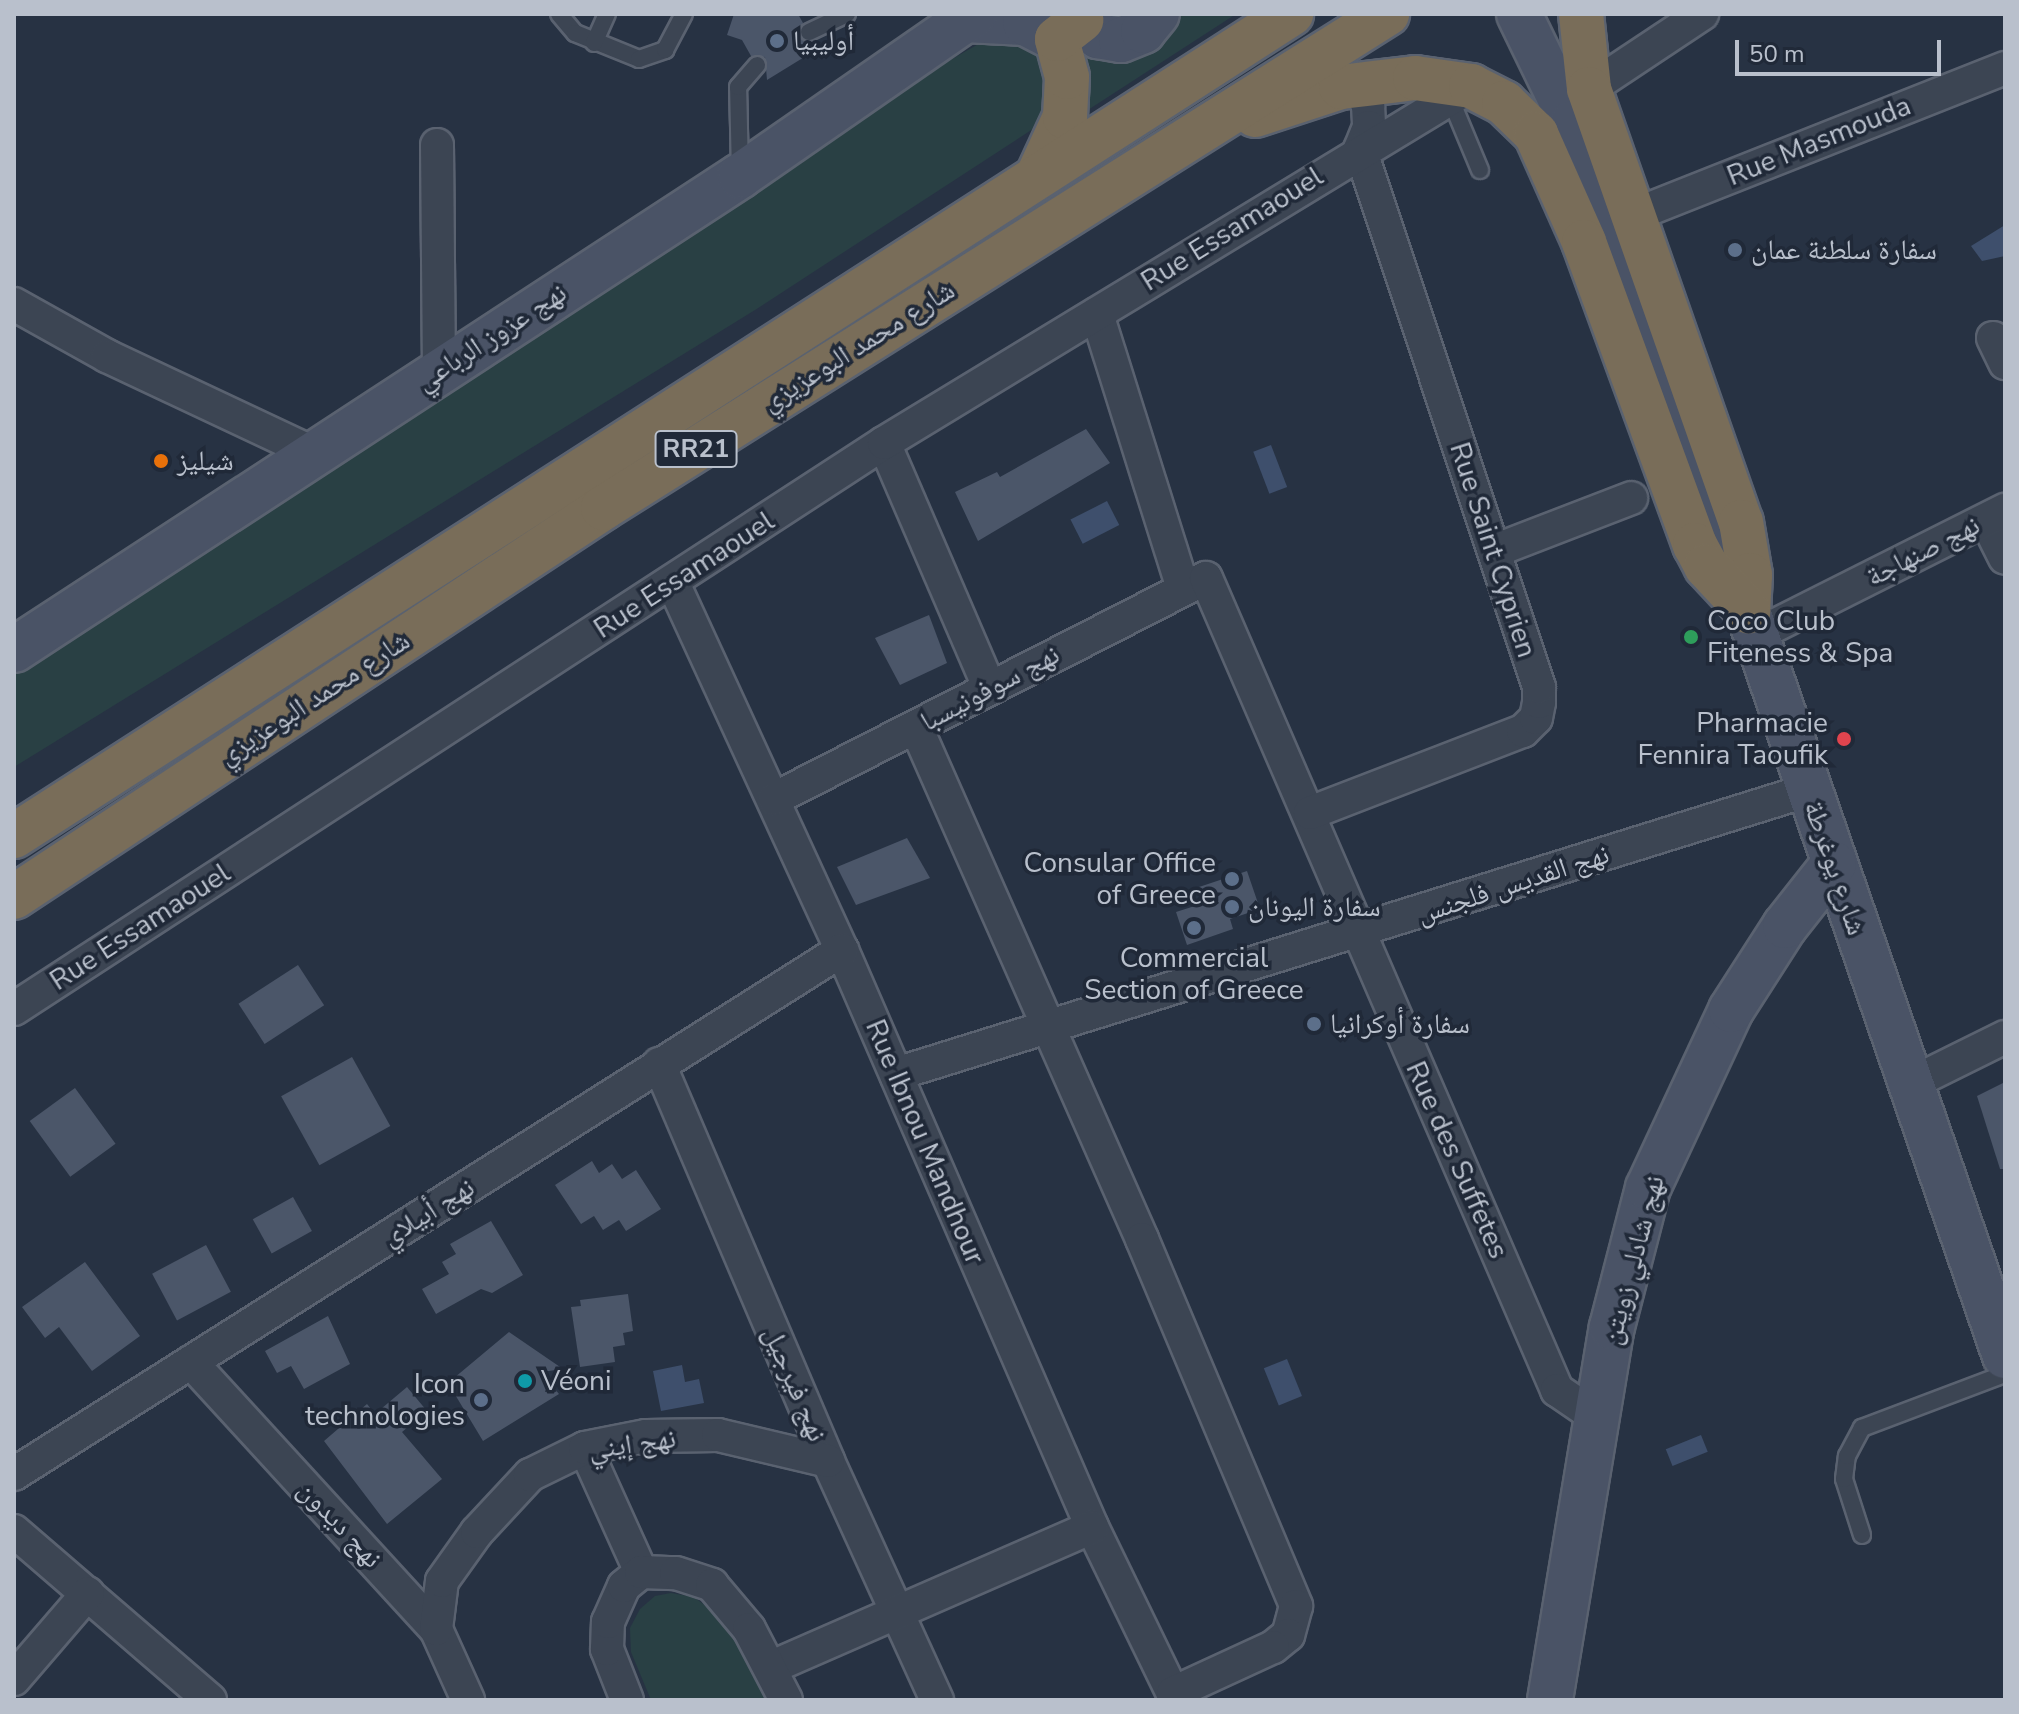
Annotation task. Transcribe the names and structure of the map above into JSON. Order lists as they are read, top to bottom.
{
  "streets": {
    "highway": ["شارع محمد البوعزيزي", "RR21"],
    "street": [
      "Rue Masmouda",
      "Rue Essamaouel",
      "نهج عزوز الرباعي",
      "Rue Saint Cyprien",
      "نهج صنهاجة",
      "نهج سوفونيسبا",
      "شارع يوغرطة",
      "نهج القديس فلجنس",
      "Rue Ibnou Mandhour",
      "Rue des Suffetes",
      "نهج أبيلاي",
      "نهج شادلي زويتن",
      "نهج فيرجيل",
      "نهج إيني",
      "نهج ديدون"
    ]
  },
  "crossings": [
    ["Rue Essamaouel", "Rue Saint Cyprien"],
    ["Rue Essamaouel", "Rue Ibnou Mandhour"],
    ["Rue Essamaouel", "Rue des Suffetes"],
    ["Rue Saint Cyprien", "Rue des Suffetes"],
    ["نهج صنهاجة", "شارع يوغرطة"],
    ["نهج سوفونيسبا", "Rue Ibnou Mandhour"],
    ["نهج سوفونيسبا", "Rue des Suffetes"],
    ["شارع يوغرطة", "نهج القديس فلجنس"],
    ["شارع يوغرطة", "نهج شادلي زويتن"],
    ["نهج القديس فلجنس", "Rue Ibnou Mandhour"],
    ["نهج القديس فلجنس", "Rue des Suffetes"],
    ["Rue Ibnou Mandhour", "نهج أبيلاي"],
    ["Rue des Suffetes", "نهج شادلي زويتن"],
    ["نهج أبيلاي", "نهج فيرجيل"],
    ["نهج أبيلاي", "نهج ديدون"],
    ["نهج فيرجيل", "نهج إيني"],
    ["نهج إيني", "نهج ديدون"]
  ],
  "places": [
    "أوليبيا",
    "سفارة سلطنة عمان",
    "شيليز",
    "Coco Club Fiteness & Spa",
    "Pharmacie Fennira Taoufik",
    "Consular Office of Greece",
    "سفارة اليونان",
    "Commercial Section of Greece",
    "سفارة أوكرانيا",
    "Véoni",
    "Icon technologies"
  ],
  "scale_bar": "50 m"
}
